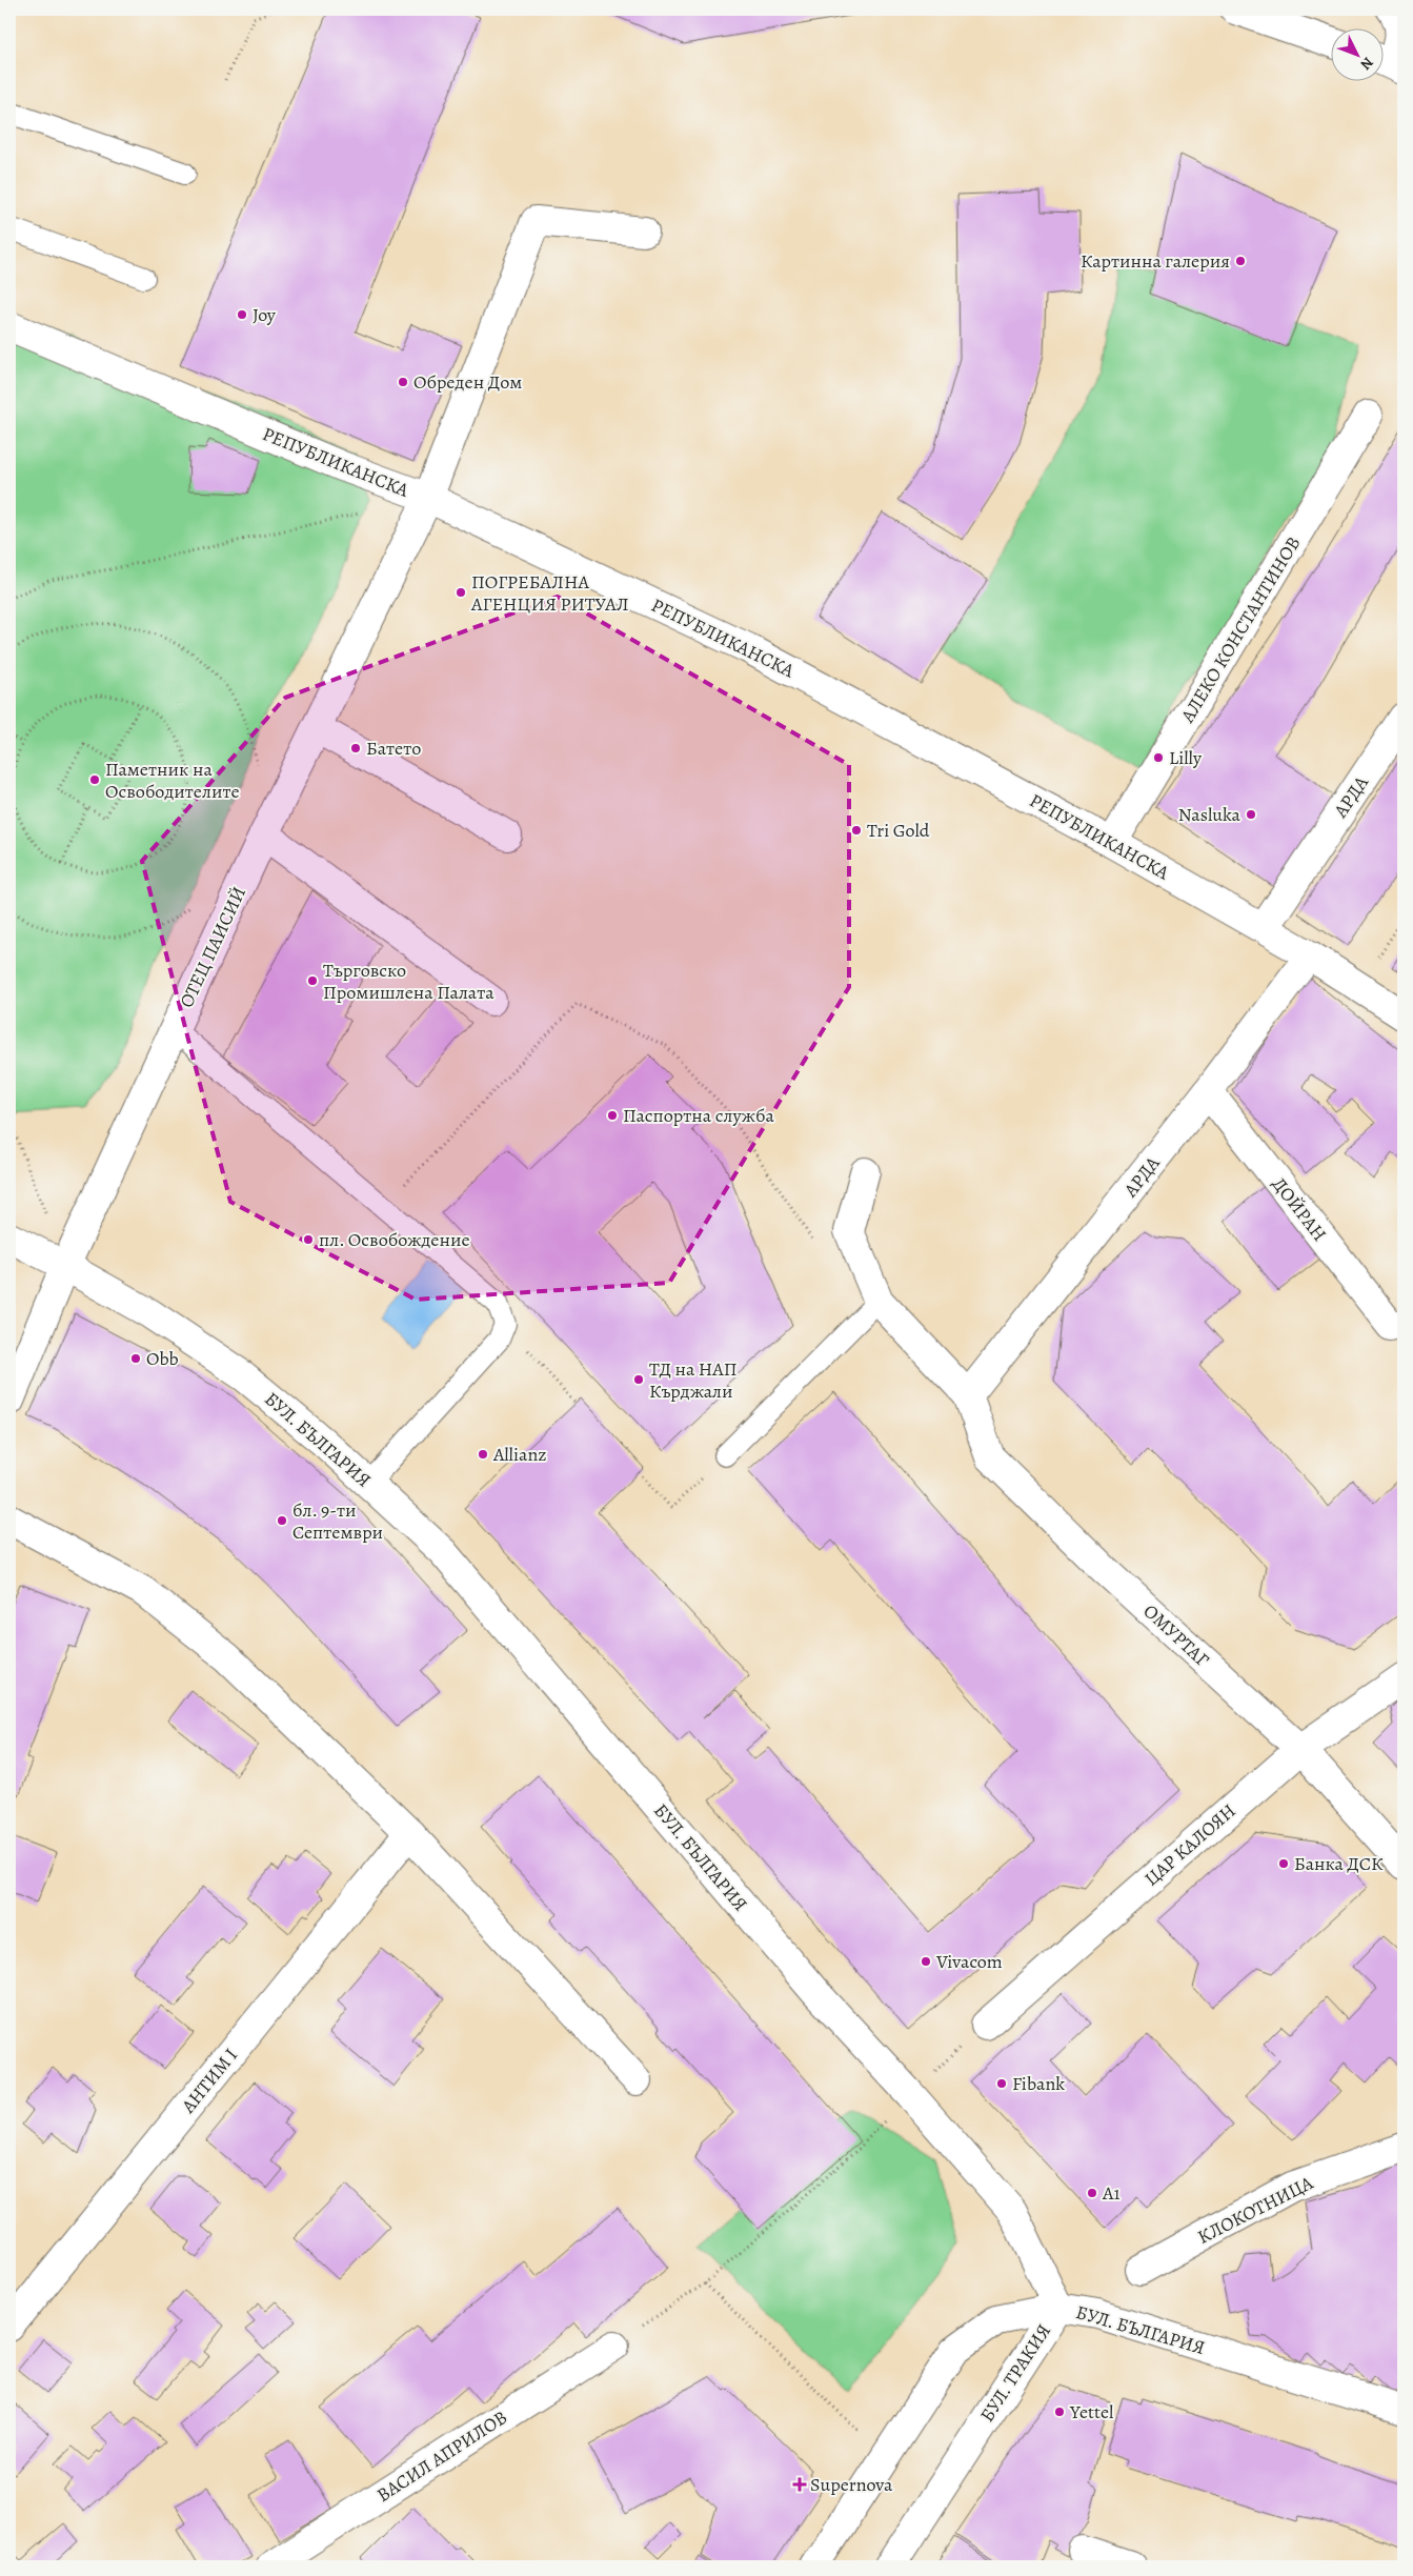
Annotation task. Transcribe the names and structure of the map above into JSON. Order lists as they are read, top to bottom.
{
  "streets": {
    "street": [
      "РЕПУБЛИКАНСКА",
      "АЛЕКО КОНСТАНТИНОВ",
      "АРДА",
      "ОТЕЦ ПАИСИЙ",
      "ДОЙРАН",
      "БУЛ. БЪЛГАРИЯ",
      "ОМУРТАГ",
      "ЦАР КАЛОЯН",
      "АНТИМ I",
      "КЛОКОТНИЦА",
      "БУЛ. ТРАКИЯ",
      "ВАСИЛ АПРИЛОВ"
    ]
  },
  "crossings": [
    ["РЕПУБЛИКАНСКА", "АЛЕКО КОНСТАНТИНОВ"],
    ["РЕПУБЛИКАНСКА", "АРДА"],
    ["РЕПУБЛИКАНСКА", "ОТЕЦ ПАИСИЙ"],
    ["АРДА", "ДОЙРАН"],
    ["АРДА", "ОМУРТАГ"],
    ["ОТЕЦ ПАИСИЙ", "БУЛ. БЪЛГАРИЯ"],
    ["БУЛ. БЪЛГАРИЯ", "БУЛ. ТРАКИЯ"],
    ["ОМУРТАГ", "ЦАР КАЛОЯН"]
  ],
  "places": {
    "other": [
      "Картинна галерия",
      "Joy",
      "Обреден Дом",
      "ПОГРЕБАЛНА АГЕНЦИЯ РИТУАЛ",
      "Батето",
      "Lilly",
      "Паметник на Освободителите",
      "Nasluka",
      "Tri Gold",
      "Търговско Промишлена Палата",
      "Паспортна служба",
      "пл. Освобождение",
      "Obb",
      "ТД на НАП Кърджали",
      "Allianz",
      "бл. 9-ти Септември",
      "Банка ДСК",
      "Vivacom",
      "Fibank",
      "A1",
      "Yettel"
    ],
    "health": ["Supernova"]
  },
  "north": "bottom right"
}
